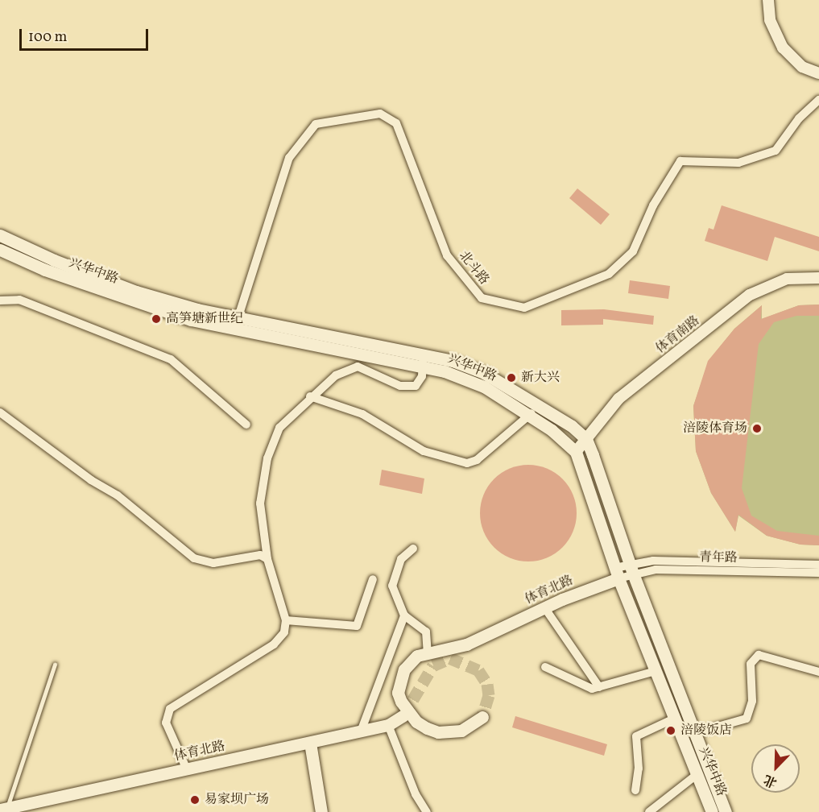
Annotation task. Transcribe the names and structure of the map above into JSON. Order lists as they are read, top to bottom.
{
  "streets": {
    "main road": ["兴华中路", "体育北路"],
    "street": ["北斗路", "体育南路", "青年路"]
  },
  "crossings": [
    ["兴华中路", "体育南路"],
    ["兴华中路", "体育北路"]
  ],
  "places": [
    "高笋塘新世纪",
    "新大兴",
    "涪陵体育场",
    "涪陵饭店",
    "易家坝广场"
  ],
  "scale_bar": "100 m",
  "north": "bottom left"
}
